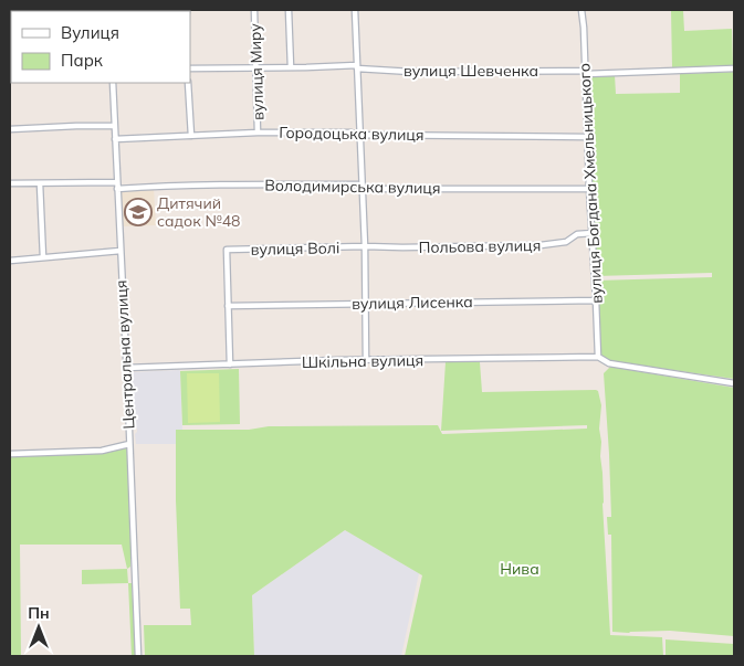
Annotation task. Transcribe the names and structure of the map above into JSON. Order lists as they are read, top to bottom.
{
  "streets": {
    "street": [
      "вулиця Шевченка",
      "вулиця Миру",
      "Городоцька вулиця",
      "вулиця Богдана Хмельницького",
      "Володимирська вулиця",
      "Польова вулиця",
      "вулиця Волі",
      "вулиця Лисенка",
      "Центральна вулиця",
      "Шкільна вулиця"
    ]
  },
  "crossings": [
    ["вулиця Шевченка", "вулиця Миру"],
    ["вулиця Шевченка", "вулиця Богдана Хмельницького"],
    ["вулиця Миру", "Городоцька вулиця"],
    ["Городоцька вулиця", "вулиця Богдана Хмельницького"],
    ["Городоцька вулиця", "Центральна вулиця"],
    ["вулиця Богдана Хмельницького", "Володимирська вулиця"],
    ["вулиця Богдана Хмельницького", "Польова вулиця"],
    ["вулиця Богдана Хмельницького", "вулиця Лисенка"],
    ["вулиця Богдана Хмельницького", "Шкільна вулиця"],
    ["Володимирська вулиця", "Центральна вулиця"],
    ["Польова вулиця", "вулиця Волі"],
    ["вулиця Волі", "вулиця Лисенка"],
    ["Центральна вулиця", "Шкільна вулиця"]
  ],
  "parks": ["Нива"],
  "places": {
    "school or university": ["Дитячий садок №48"]
  },
  "legend": ["Вулиця", "Парк"],
  "north": "top"
}
